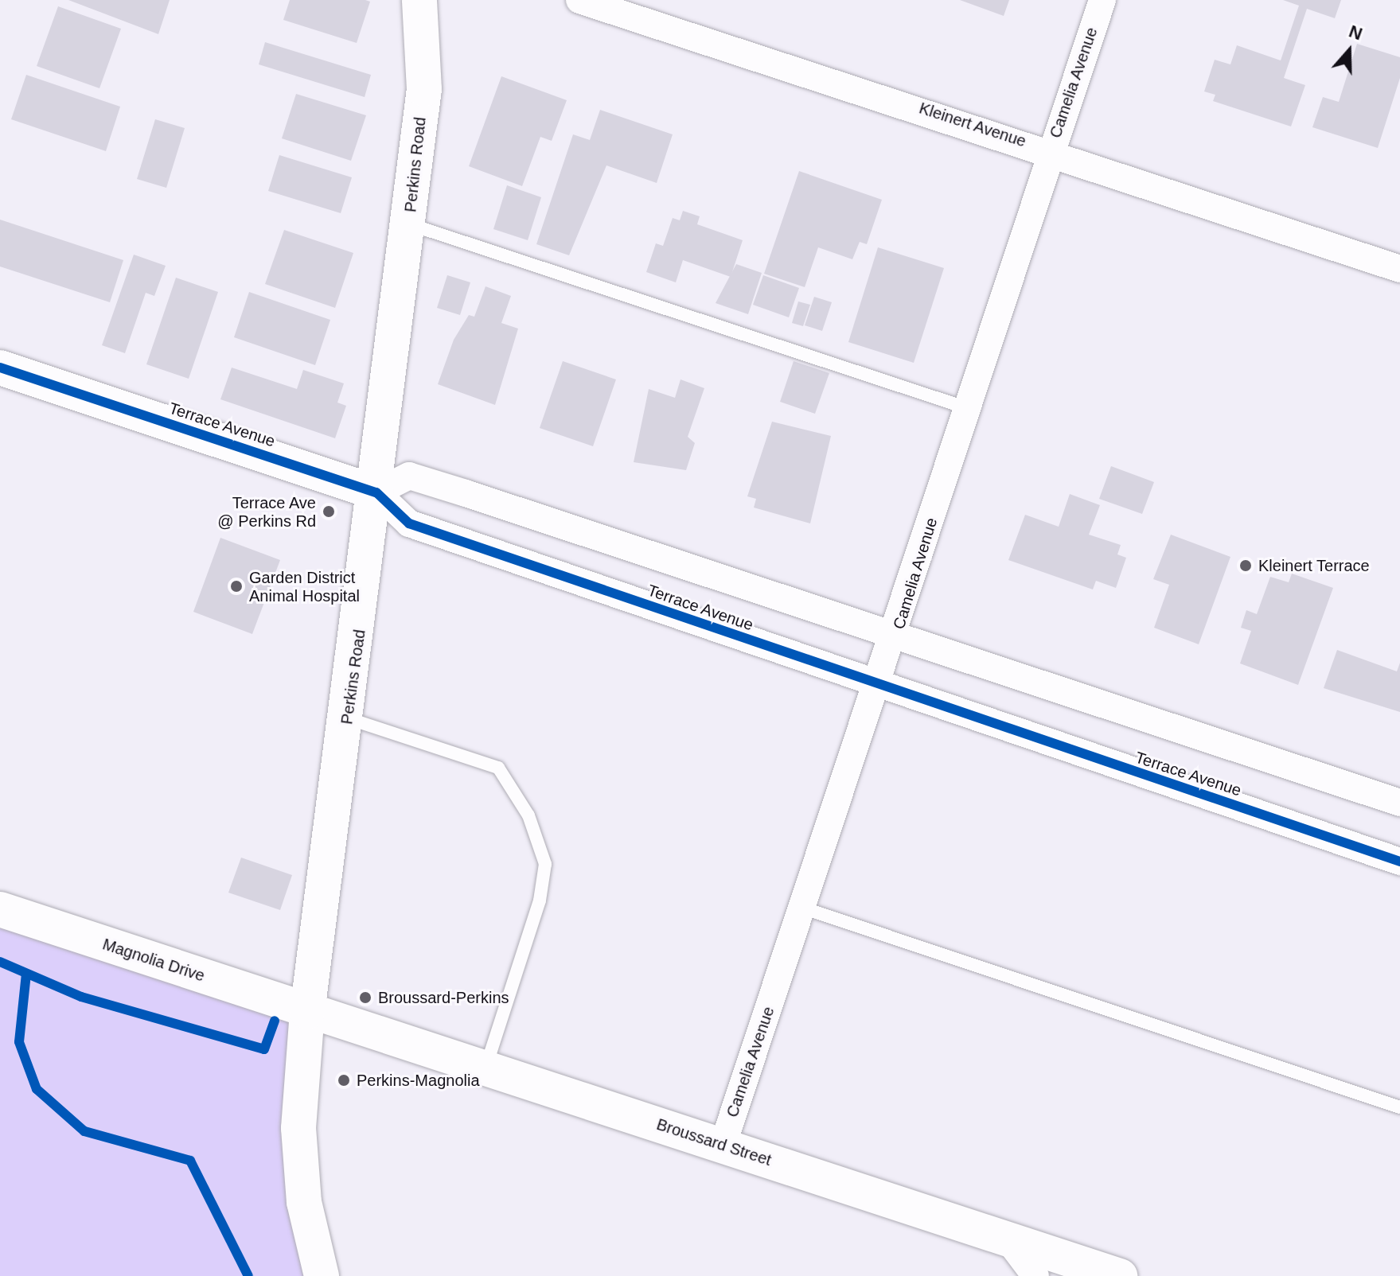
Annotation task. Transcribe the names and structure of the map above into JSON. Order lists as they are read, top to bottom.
{
  "streets": {
    "street": [
      "Camelia Avenue",
      "Kleinert Avenue",
      "Perkins Road",
      "Terrace Avenue",
      "Magnolia Drive",
      "Broussard Street"
    ]
  },
  "crossings": [
    ["Camelia Avenue", "Kleinert Avenue"],
    ["Camelia Avenue", "Terrace Avenue"],
    ["Camelia Avenue", "Broussard Street"],
    ["Perkins Road", "Terrace Avenue"],
    ["Perkins Road", "Magnolia Drive"],
    ["Perkins Road", "Broussard Street"],
    ["Magnolia Drive", "Broussard Street"]
  ],
  "places": [
    "Terrace Ave @ Perkins Rd",
    "Kleinert Terrace",
    "Garden District Animal Hospital",
    "Broussard-Perkins",
    "Perkins-Magnolia"
  ],
  "north": "top"
}
